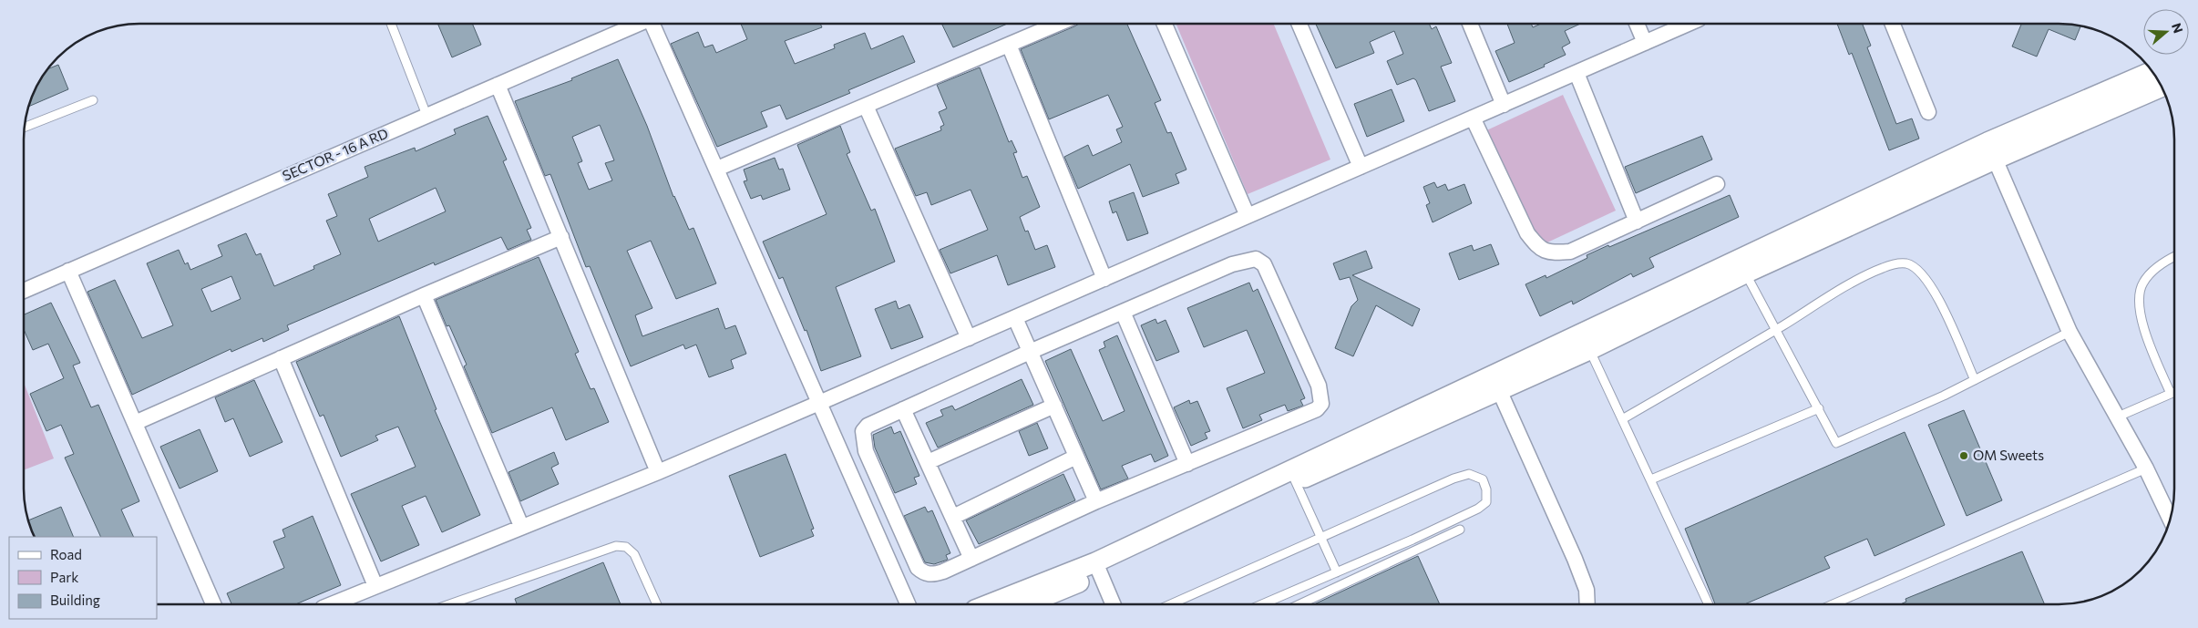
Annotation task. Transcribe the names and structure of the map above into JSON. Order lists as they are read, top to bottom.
{
  "streets": {
    "street": ["SECTOR - 16 A RD"]
  },
  "places": ["OM Sweets"],
  "legend": ["Road", "Park", "Building"],
  "north": "right"
}
